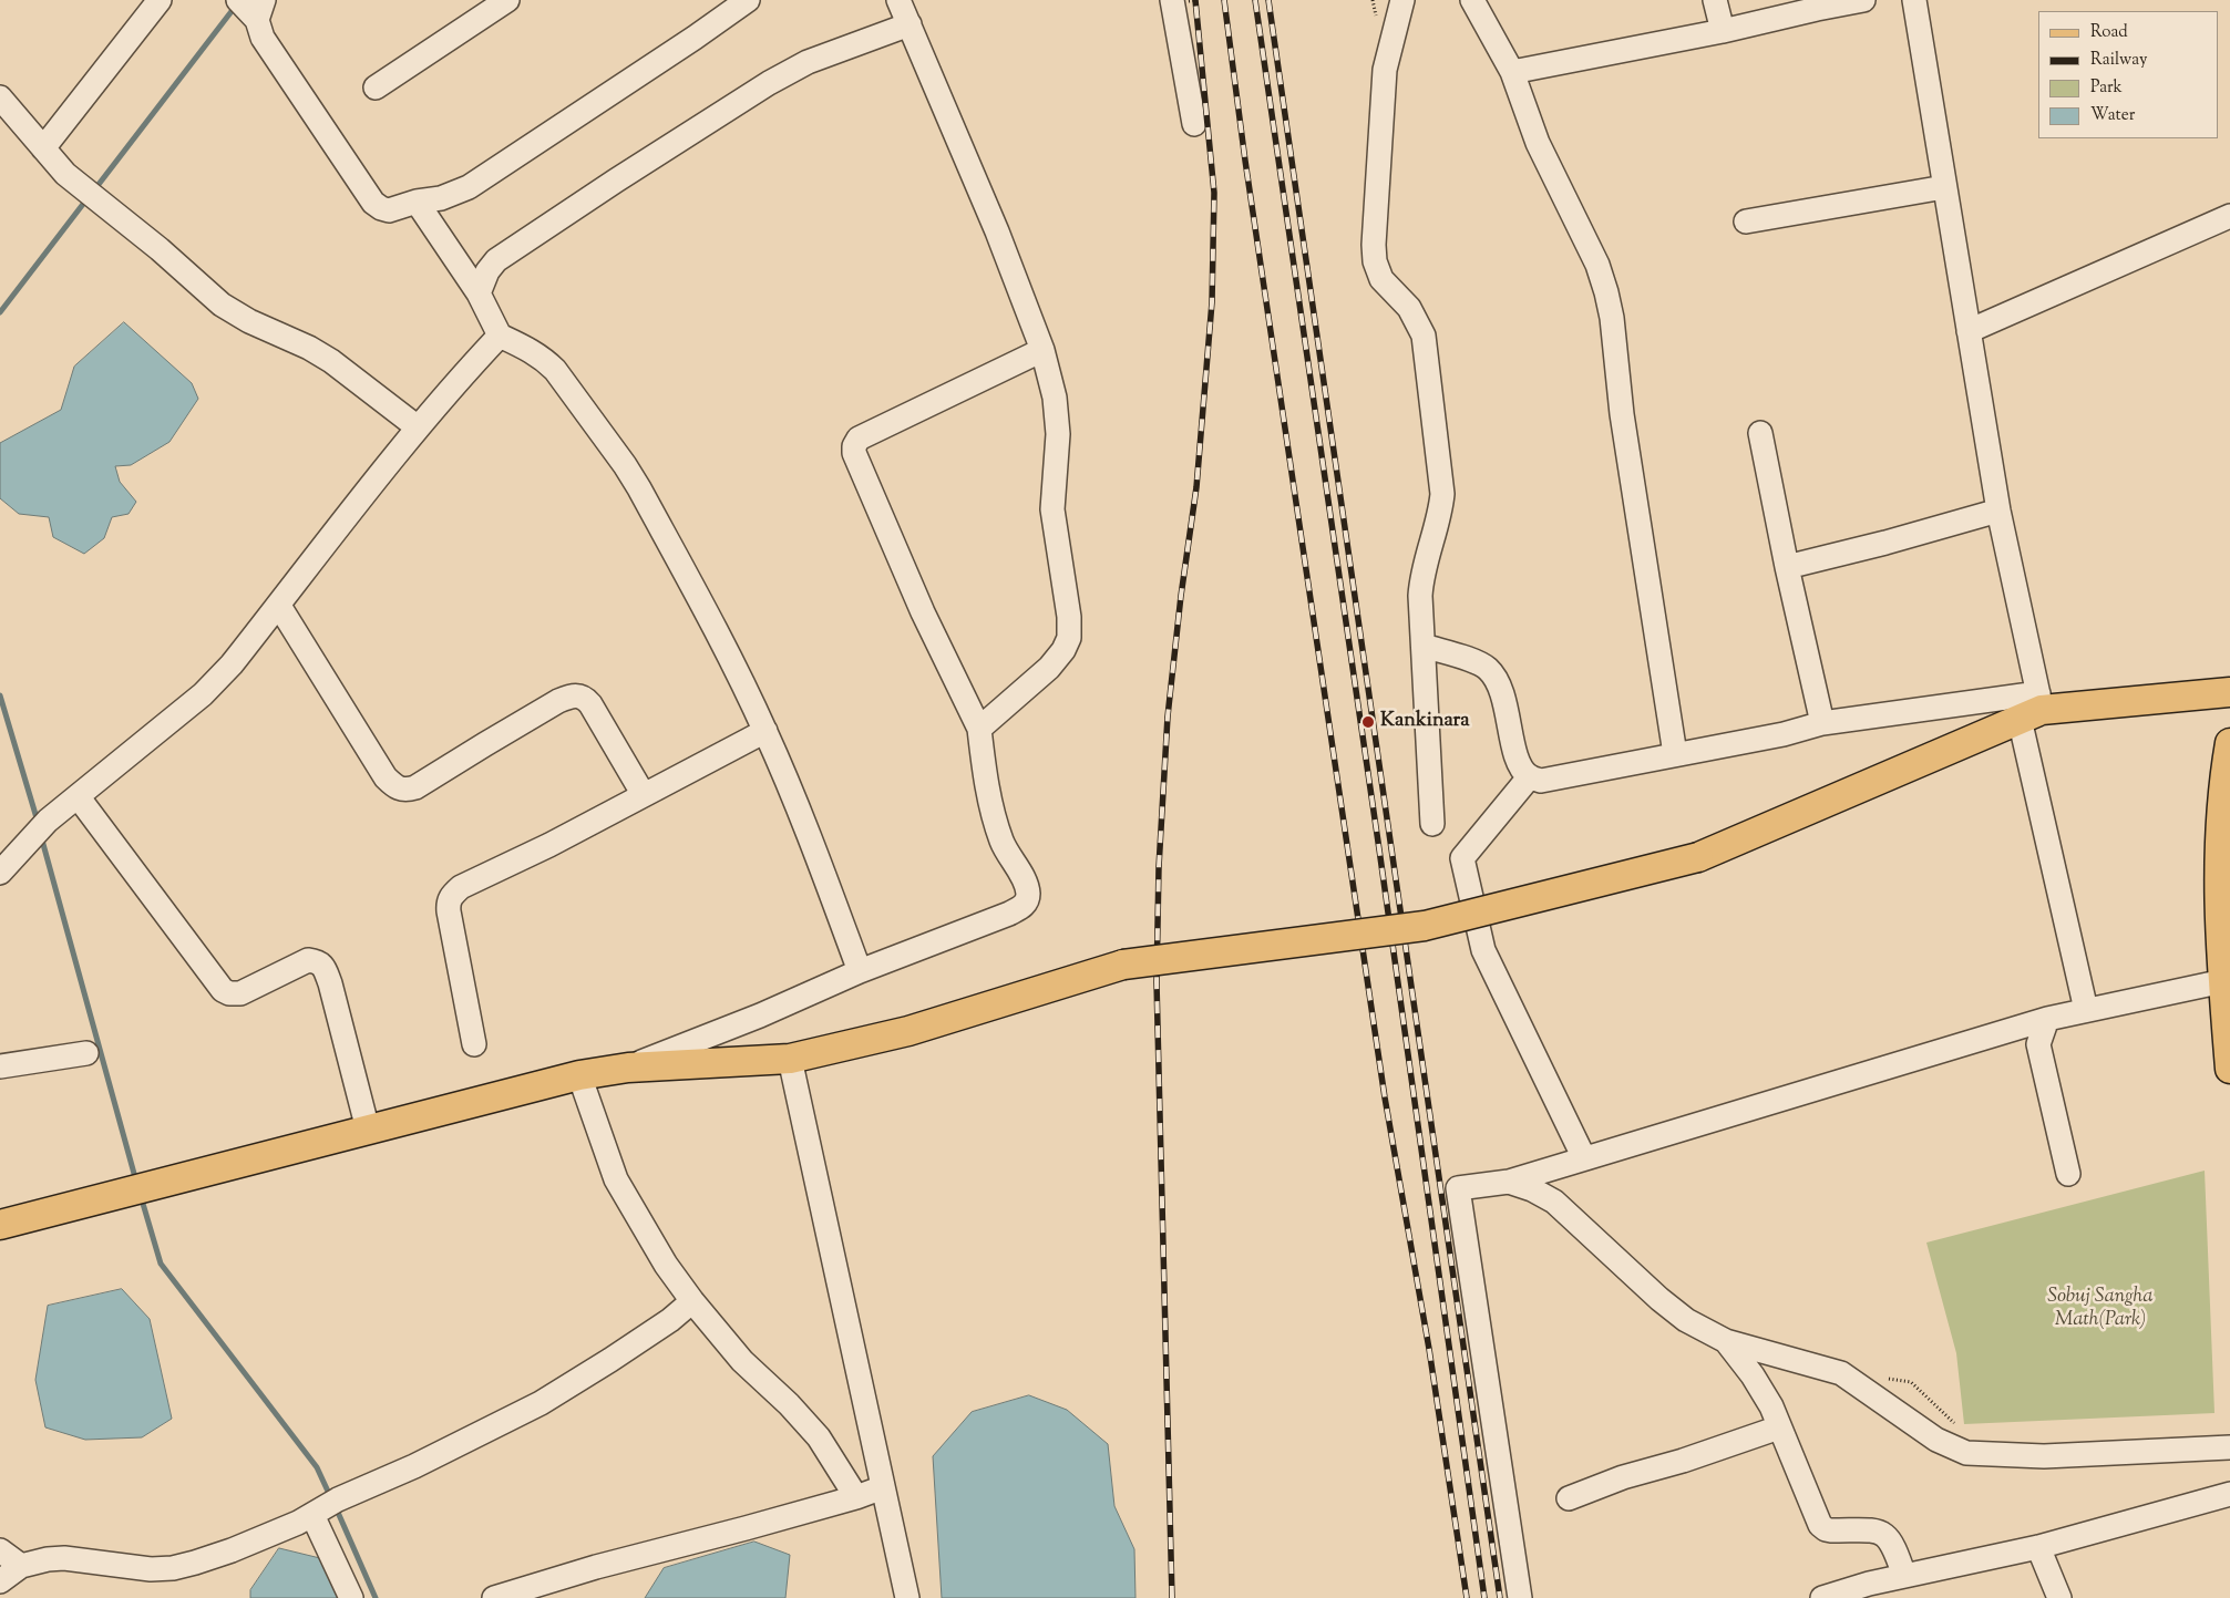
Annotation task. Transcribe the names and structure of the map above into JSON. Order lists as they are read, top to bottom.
{
  "parks": ["Sobuj Sangha Math(Park)"],
  "places": ["Kankinara"],
  "legend": [
    "Road",
    "Railway",
    "Park",
    "Water"
  ]
}
